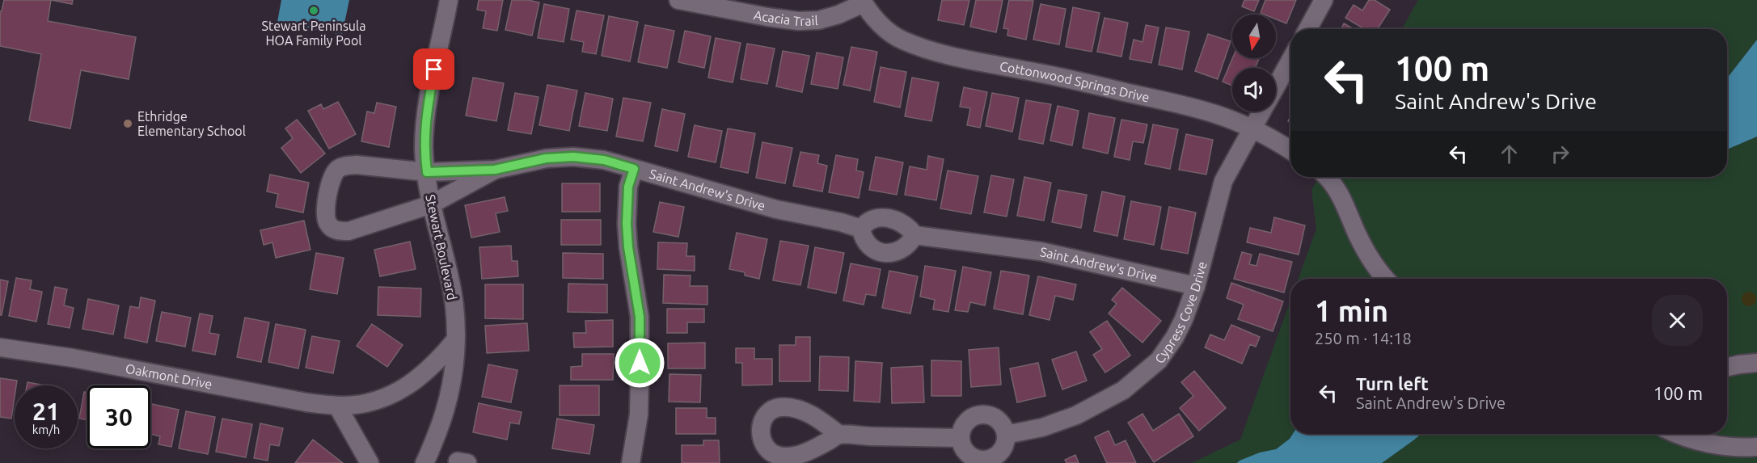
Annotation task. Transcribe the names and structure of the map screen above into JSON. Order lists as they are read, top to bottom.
{
  "streets": {
    "street": [
      "Acacia Trail",
      "Cottonwood Springs Drive",
      "Saint Andrew's Drive",
      "Stewart Boulevard",
      "Cypress Cove Drive",
      "Oakmont Drive"
    ]
  },
  "crossings": [
    ["Acacia Trail", "Cottonwood Springs Drive"],
    ["Cottonwood Springs Drive", "Cypress Cove Drive"],
    ["Saint Andrew's Drive", "Cypress Cove Drive"],
    ["Stewart Boulevard", "Oakmont Drive"]
  ],
  "places": ["Stewart Peninsula HOA Family Pool", "Ethridge Elementary School"],
  "north": "bottom",
  "page": {
    "turn": ["100 m", "Saint Andrew's Drive"],
    "heading": ["1 min", "250 m · 14:18"],
    "list": [
      {
        "name": "Turn left",
        "note": "Saint Andrew's Drive",
        "value": "100 m"
      }
    ],
    "speed": "21 km/h",
    "limit": "30"
  }
}
